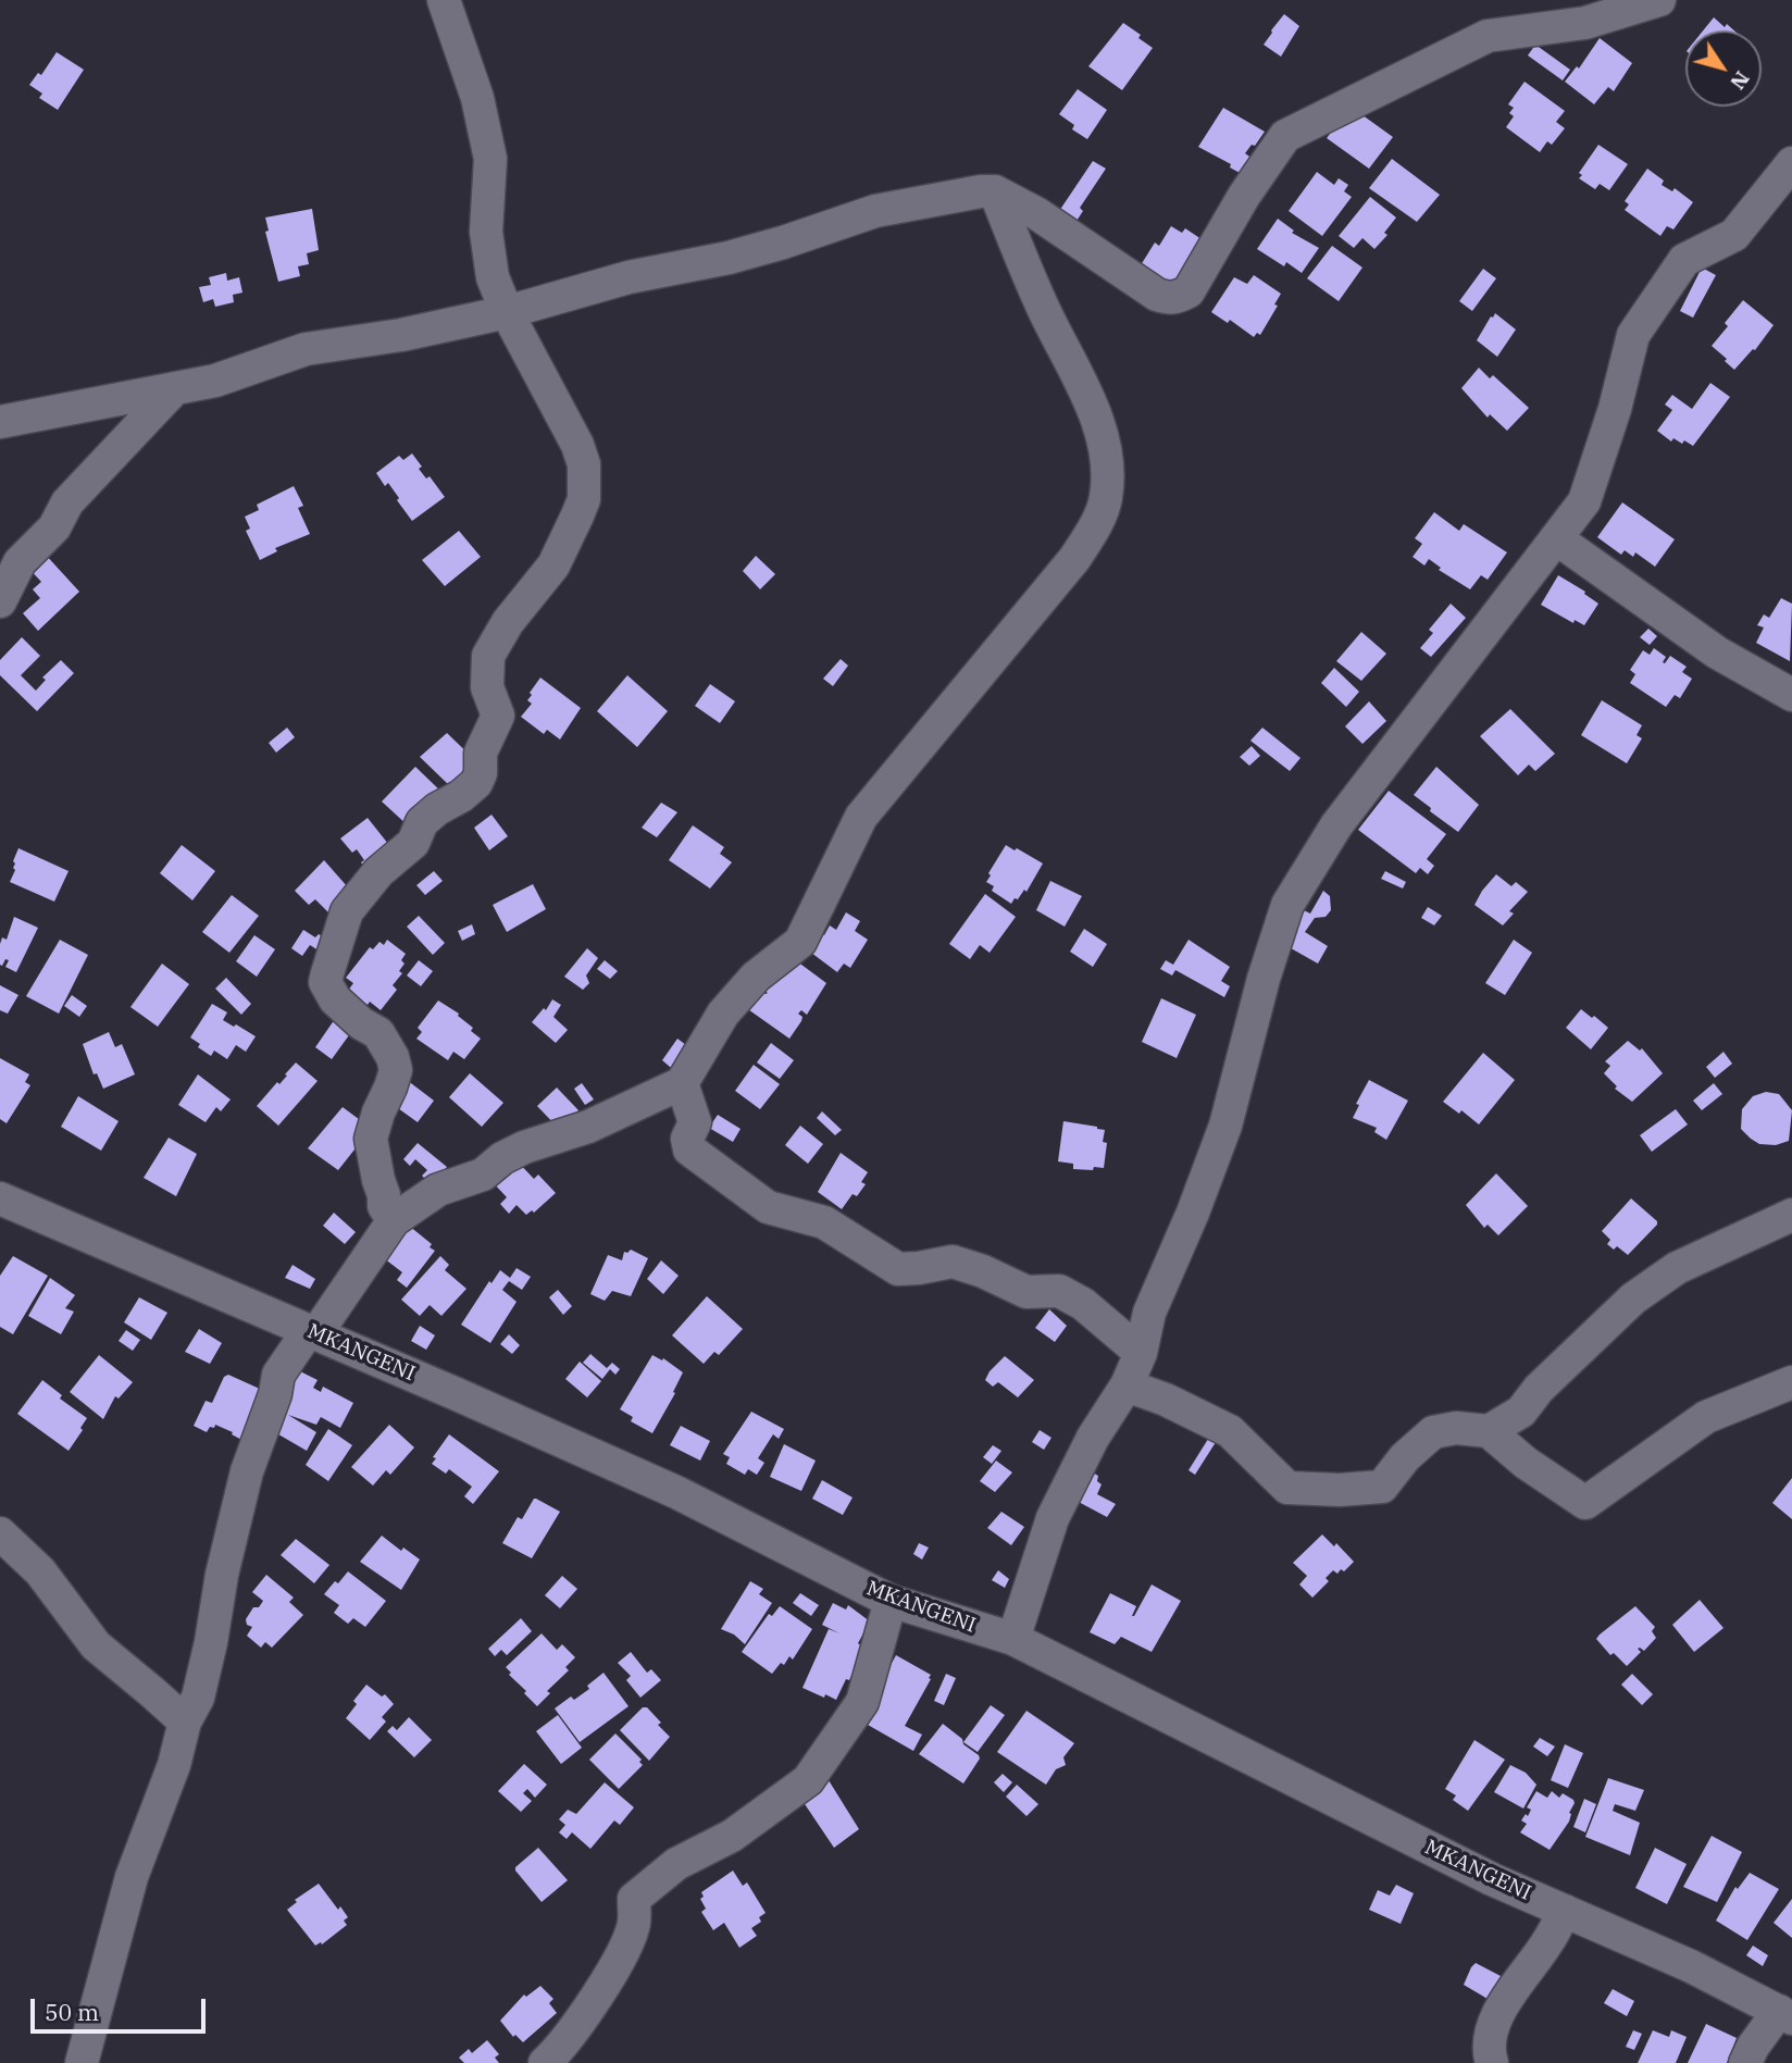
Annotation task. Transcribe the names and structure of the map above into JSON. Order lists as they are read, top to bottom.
{
  "streets": {
    "street": ["MKANGENI"]
  },
  "scale_bar": "50 m",
  "north": "bottom right"
}
